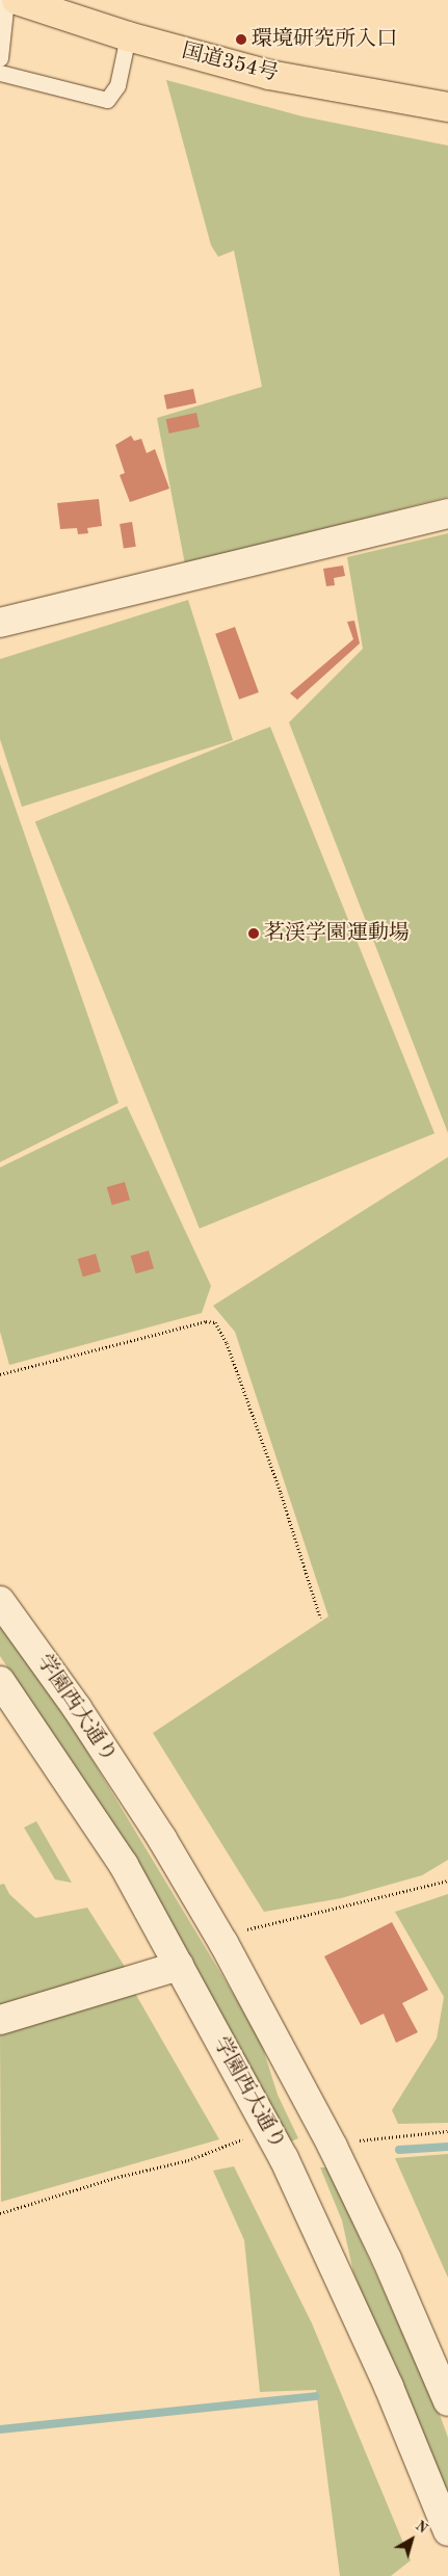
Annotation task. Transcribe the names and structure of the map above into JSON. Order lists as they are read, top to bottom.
{
  "streets": {
    "highway": ["国道354号"],
    "main road": ["学園西大通り"]
  },
  "places": ["環境研究所入口", "茗渓学園運動場"],
  "north": "top right"
}
